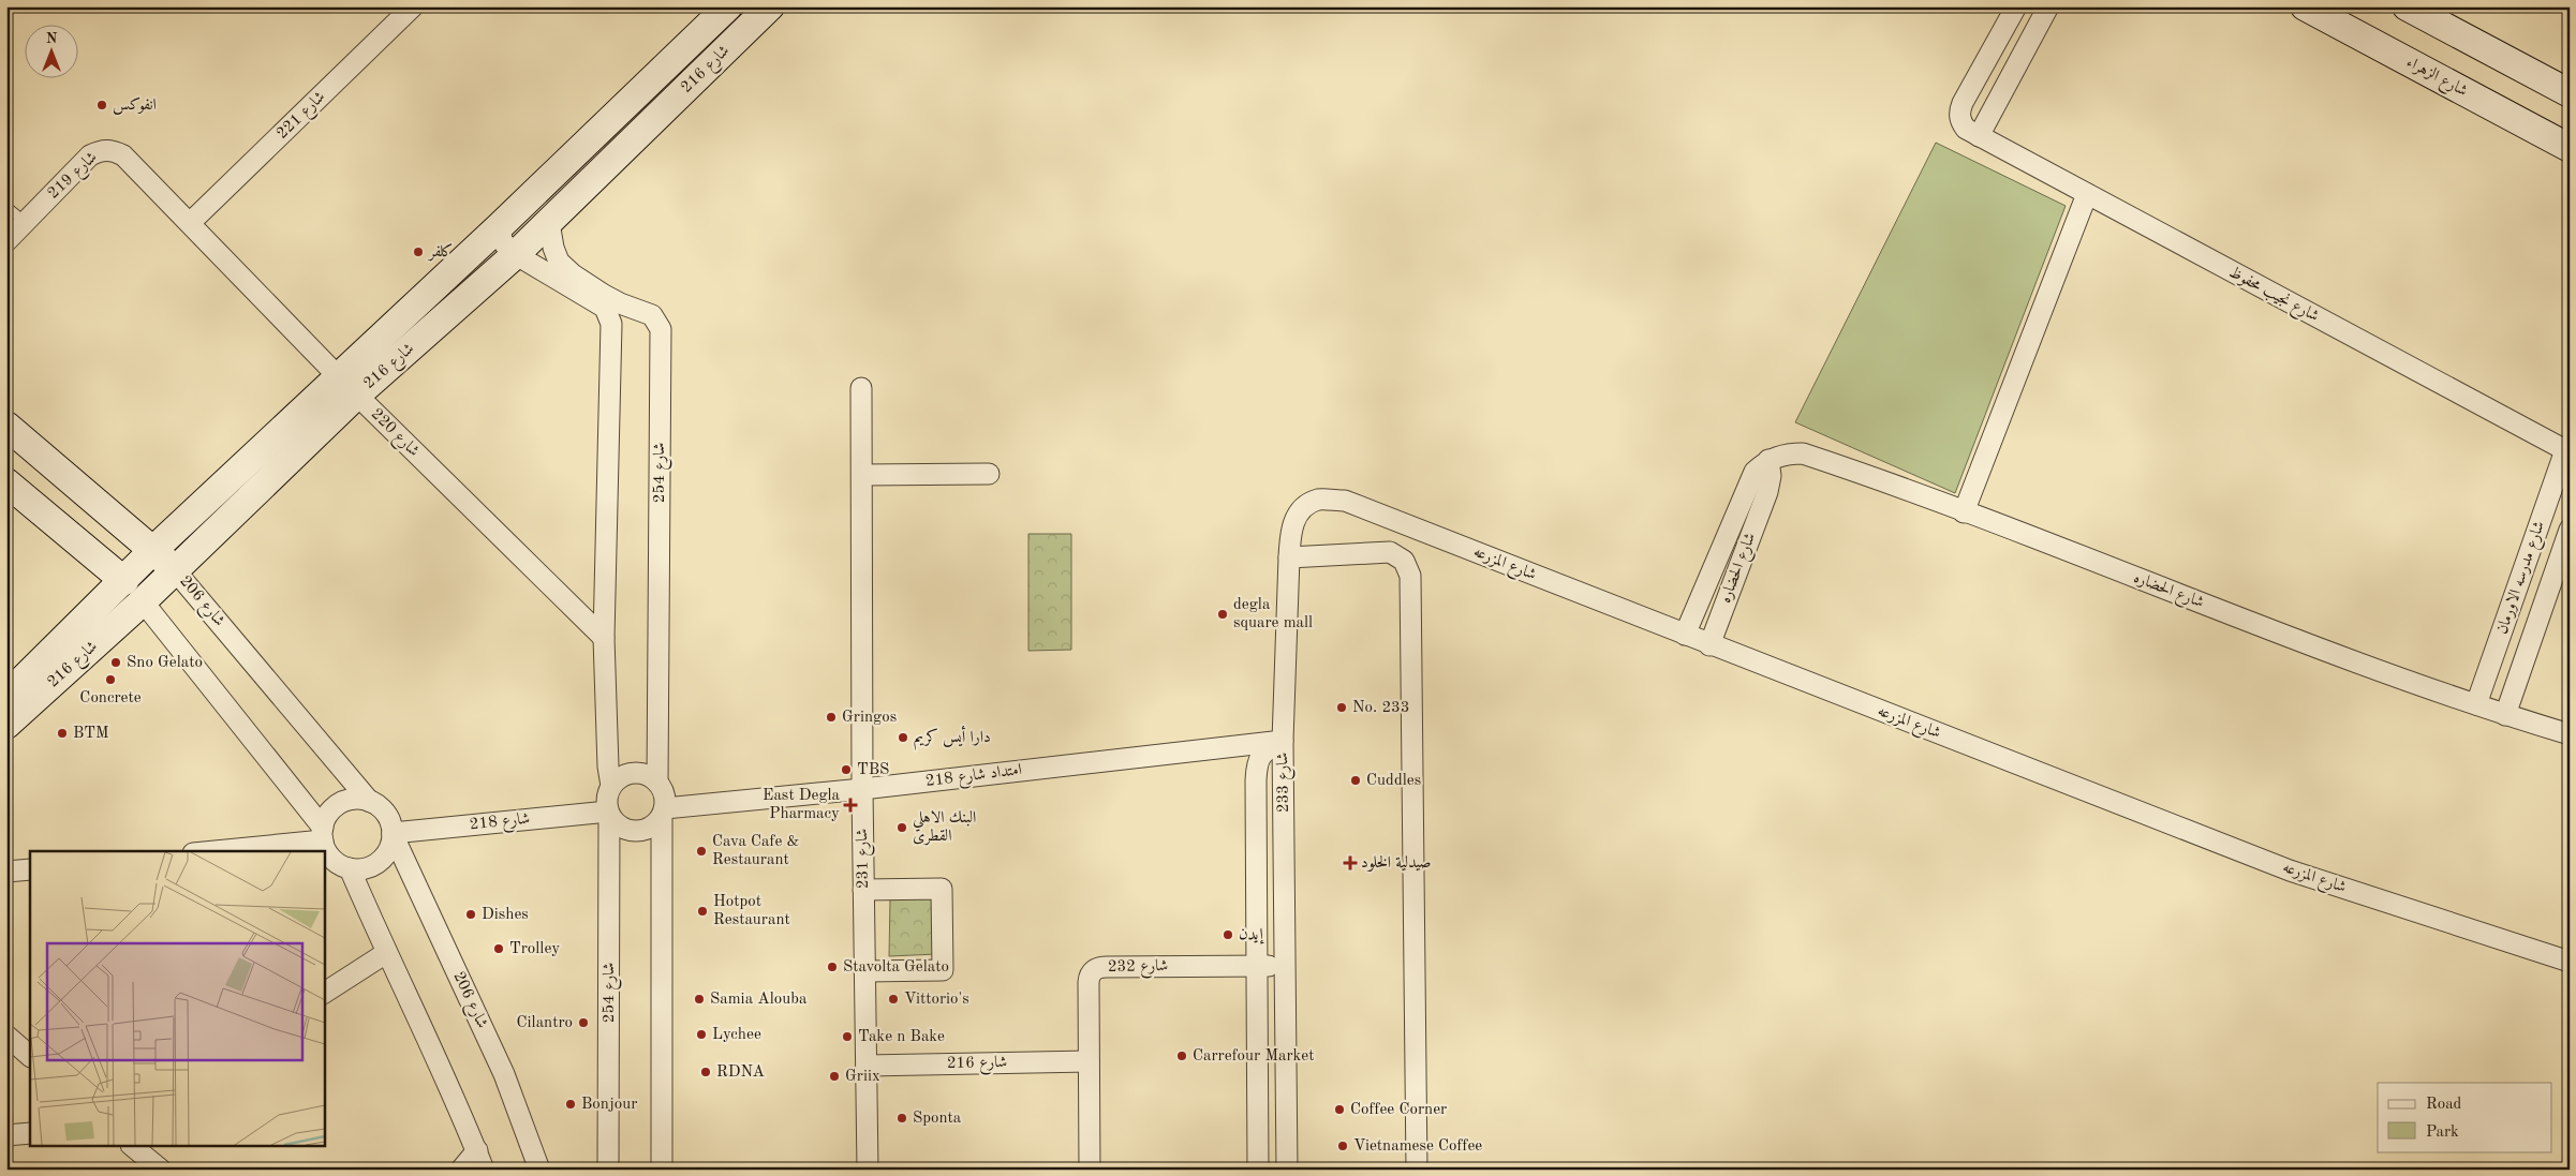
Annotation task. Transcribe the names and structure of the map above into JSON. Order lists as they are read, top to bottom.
{
  "streets": {
    "main road": ["شارع 216", "شارع الزهراء", "شارع 206"],
    "street": [
      "شارع 221",
      "شارع 219",
      "شارع نجيب محفوظ",
      "شارع 220",
      "شارع 254",
      "شارع المزرعه",
      "شارع الحضاره",
      "شارع مدرسه الاورمان",
      "امتداد شارع 218",
      "شارع 233",
      "شارع 218",
      "شارع 231",
      "شارع 232"
    ]
  },
  "crossings": [
    ["شارع 216", "شارع 220"],
    ["شارع 216", "شارع 254"],
    ["شارع 216", "شارع 206"],
    ["شارع 216", "شارع 231"],
    ["شارع 216", "شارع 232"],
    ["شارع 221", "شارع 219"],
    ["شارع 221", "شارع 220"],
    ["شارع 219", "شارع 220"],
    ["شارع نجيب محفوظ", "شارع مدرسه الاورمان"],
    ["شارع 254", "امتداد شارع 218"],
    ["شارع 254", "شارع 218"],
    ["شارع المزرعه", "شارع الحضاره"],
    ["شارع المزرعه", "امتداد شارع 218"],
    ["شارع المزرعه", "شارع 233"],
    ["شارع الحضاره", "شارع مدرسه الاورمان"],
    ["شارع 206", "شارع 218"],
    ["امتداد شارع 218", "شارع 233"],
    ["امتداد شارع 218", "شارع 218"],
    ["امتداد شارع 218", "شارع 231"],
    ["شارع 233", "شارع 232"]
  ],
  "places": {
    "other": [
      "انفوكس",
      "كلفر",
      "degla square mall",
      "Sno Gelato",
      "Concrete",
      "No. 233",
      "Gringos",
      "BTM",
      "دارا أيس كريم",
      "TBS",
      "Cuddles",
      "البنك الاهلي القطرى",
      "Cava Cafe & Restaurant",
      "Hotpot Restaurant",
      "Dishes",
      "إيدن",
      "Trolley",
      "Stavolta Gelato",
      "Samia Alouba",
      "Vittorio's",
      "Cilantro",
      "Lychee",
      "Take n Bake",
      "Carrefour Market",
      "RDNA",
      "Griix",
      "Bonjour",
      "Coffee Corner",
      "Sponta",
      "Vietnamese Coffee"
    ],
    "health": ["East Degla Pharmacy", "صيدلية الخلود"]
  },
  "legend": ["Road", "Park"],
  "north": "top"
}
